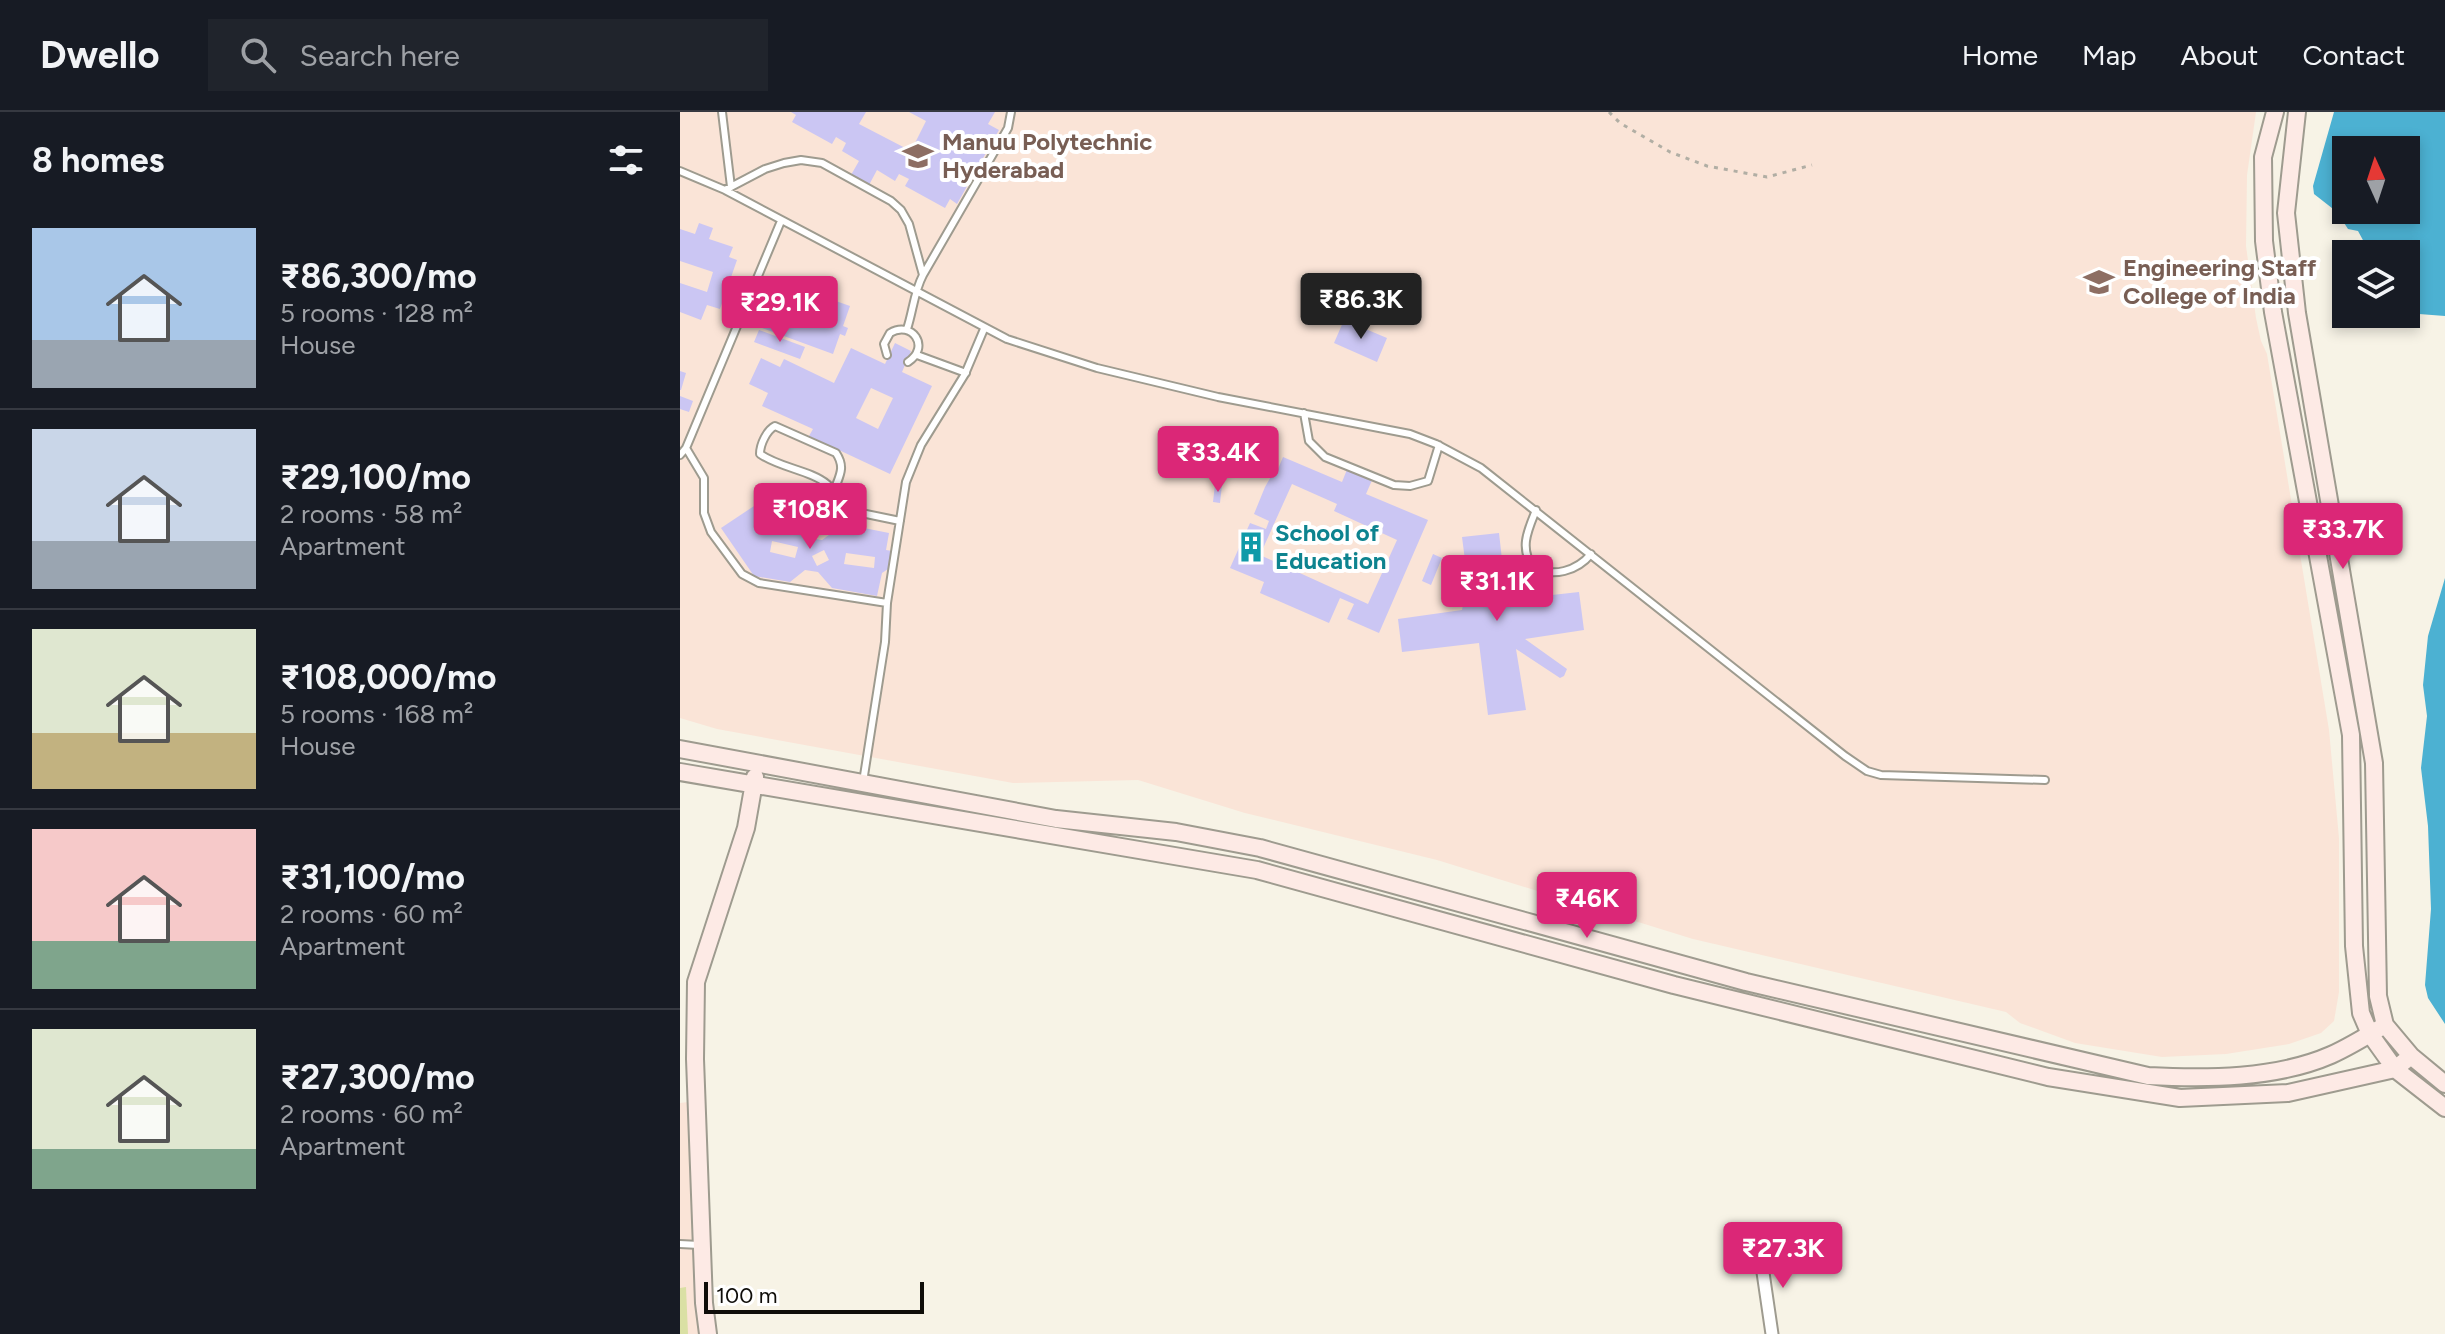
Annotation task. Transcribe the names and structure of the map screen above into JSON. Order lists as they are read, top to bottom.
{
  "places": {
    "school or university": ["Manuu Polytechnic Hyderabad", "Engineering Staff College of India"],
    "building": ["School of Education"]
  },
  "scale_bar": "100 m",
  "north": "top",
  "page": {
    "header": "Dwello",
    "search": "Search here",
    "nav": [
      "Home",
      "Map",
      "About",
      "Contact"
    ],
    "heading": "8 homes",
    "list": [
      {
        "name": "₹86,300/mo",
        "note": "5 rooms · 128 m² · House"
      },
      {
        "name": "₹29,100/mo",
        "note": "2 rooms · 58 m² · Apartment"
      },
      {
        "name": "₹108,000/mo",
        "note": "5 rooms · 168 m² · House"
      },
      {
        "name": "₹31,100/mo",
        "note": "2 rooms · 60 m² · Apartment"
      },
      {
        "name": "₹27,300/mo",
        "note": "2 rooms · 60 m² · Apartment"
      }
    ],
    "price": [
      "₹86.3K",
      "₹29.1K",
      "₹33.4K",
      "₹108K",
      "₹33.7K",
      "₹31.1K",
      "₹46K",
      "₹27.3K"
    ],
    "scale": "100 m"
  }
}
